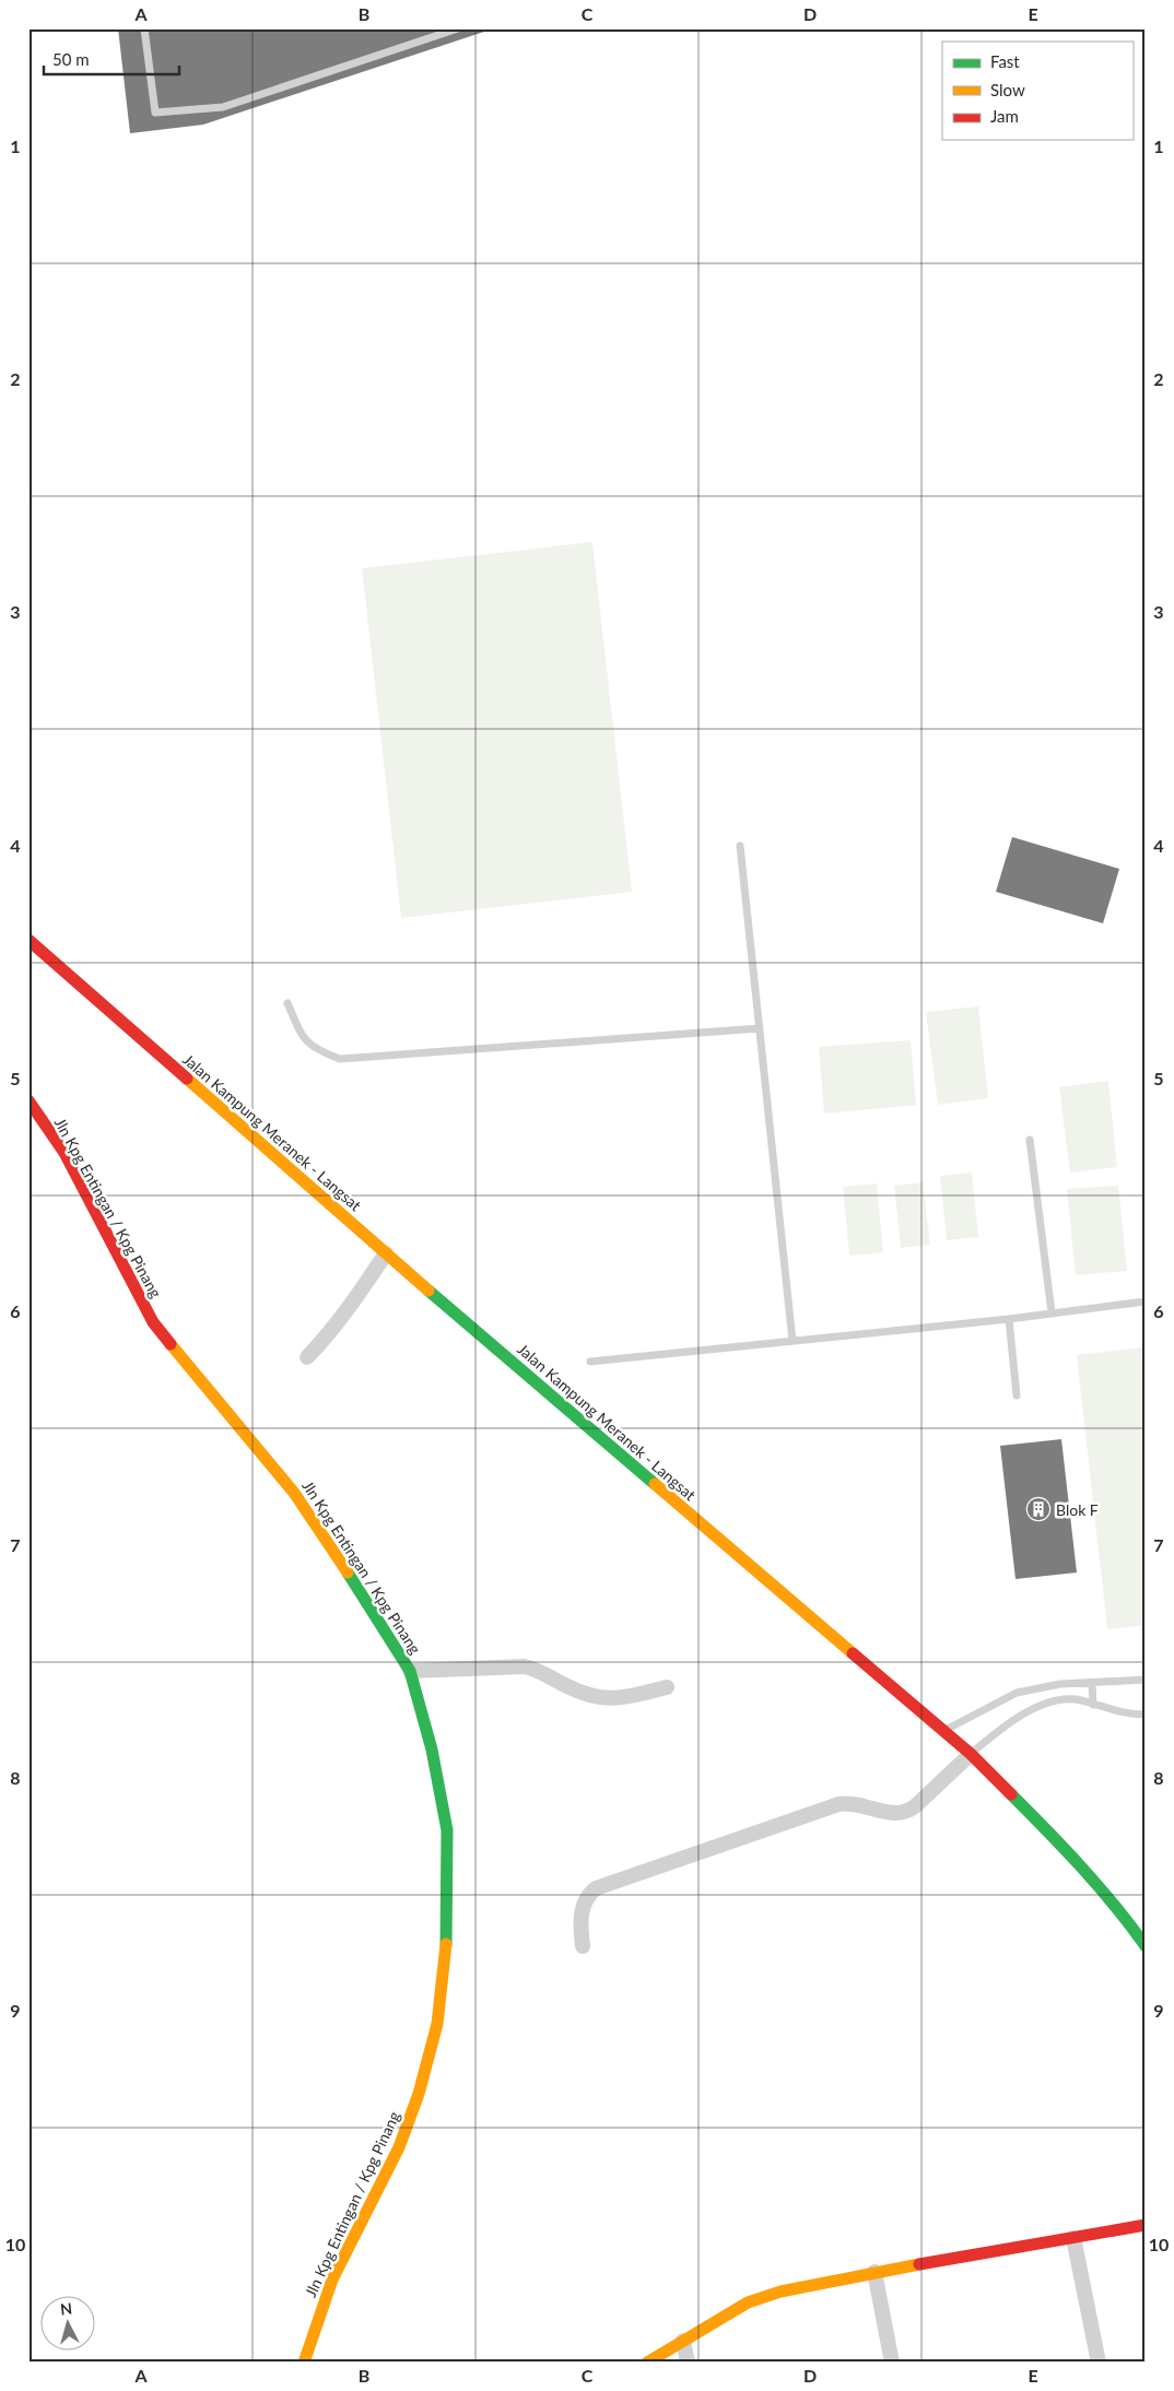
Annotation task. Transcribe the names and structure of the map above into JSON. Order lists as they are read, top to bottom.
{
  "streets": {
    "main road": ["Jalan Kampung Meranek - Langsat", "Jln Kpg Entingan / Kpg Pinang"]
  },
  "places": {
    "building": ["Blok F"]
  },
  "legend": ["Fast", "Slow", "Jam"],
  "scale_bar": "50 m",
  "north": "top",
  "grid": {
    "columns": [
      "A",
      "B",
      "C",
      "D",
      "E"
    ],
    "rows": [
      "1",
      "2",
      "3",
      "4",
      "5",
      "6",
      "7",
      "8",
      "9",
      "10"
    ]
  }
}
